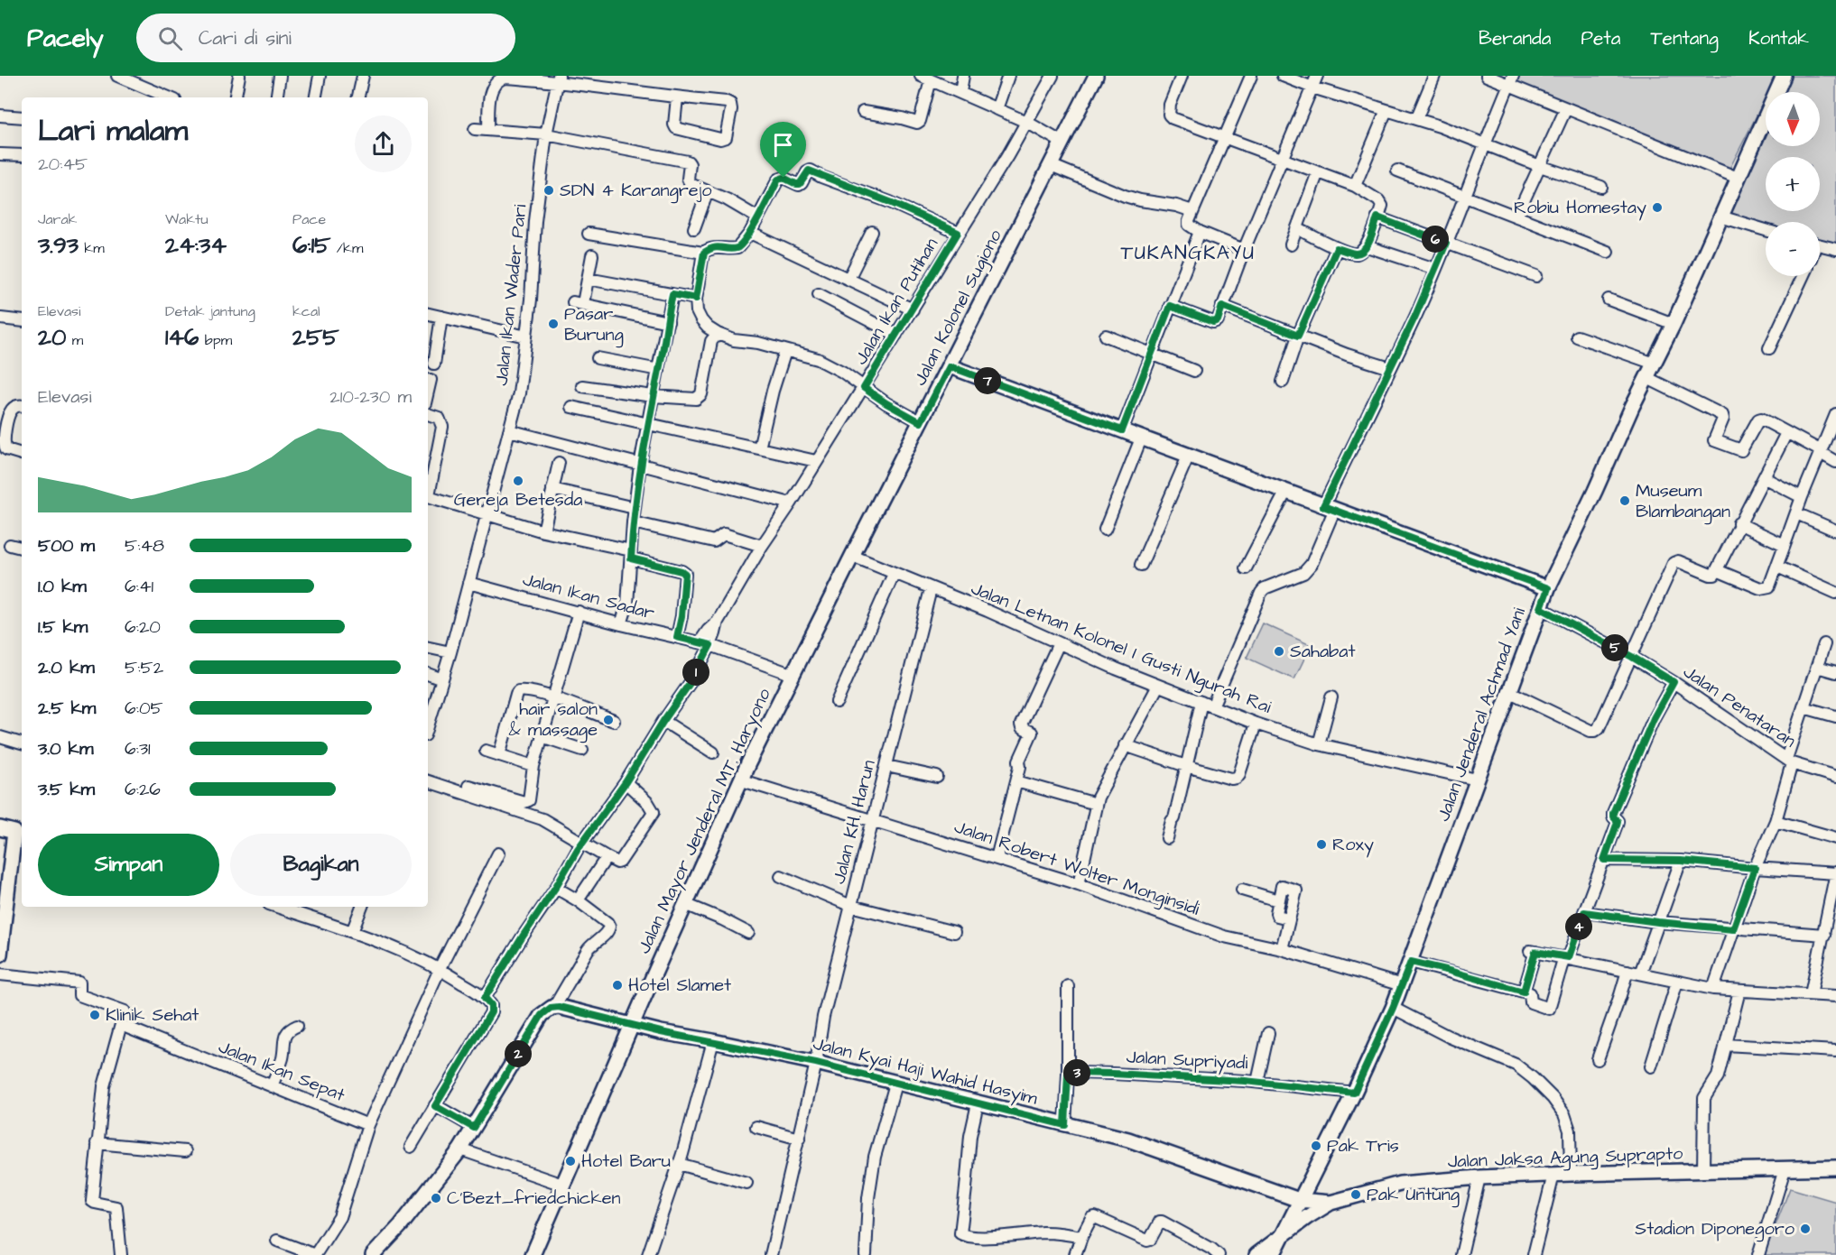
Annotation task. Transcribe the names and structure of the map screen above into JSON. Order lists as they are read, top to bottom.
{
  "streets": {
    "main road": [
      "Jalan Kolonel Sugiono",
      "Jalan Jenderal Achmad Yani",
      "Jalan Mayor Jenderal MT. Haryono",
      "Jalan Kyai Haji Wahid Hasyim",
      "Jalan Jaksa Agung Suprapto"
    ],
    "street": [
      "Jalan Ikan Wader Pari",
      "Jalan Ikan Putihan",
      "Jalan Ikan Sadar",
      "Jalan Letnan Kolonel I Gusti Ngurah Rai",
      "Jalan Penataran",
      "Jalan KH. Harun",
      "Jalan Robert Wolter Monginsidi",
      "Jalan Supriyadi",
      "Jalan Ikan Sepat"
    ]
  },
  "crossings": [
    ["Jalan Ikan Wader Pari", "Jalan Ikan Sadar"],
    ["Jalan Ikan Putihan", "Jalan Ikan Sadar"],
    ["Jalan Kolonel Sugiono", "Jalan Letnan Kolonel I Gusti Ngurah Rai"],
    ["Jalan Kolonel Sugiono", "Jalan Mayor Jenderal MT. Haryono"],
    ["Jalan Ikan Sadar", "Jalan Mayor Jenderal MT. Haryono"],
    ["Jalan Letnan Kolonel I Gusti Ngurah Rai", "Jalan Jenderal Achmad Yani"],
    ["Jalan Letnan Kolonel I Gusti Ngurah Rai", "Jalan Mayor Jenderal MT. Haryono"],
    ["Jalan Letnan Kolonel I Gusti Ngurah Rai", "Jalan KH. Harun"],
    ["Jalan Penataran", "Jalan Jenderal Achmad Yani"],
    ["Jalan Jenderal Achmad Yani", "Jalan Robert Wolter Monginsidi"],
    ["Jalan Jenderal Achmad Yani", "Jalan Supriyadi"],
    ["Jalan Jenderal Achmad Yani", "Jalan Kyai Haji Wahid Hasyim"],
    ["Jalan Jenderal Achmad Yani", "Jalan Jaksa Agung Suprapto"],
    ["Jalan Mayor Jenderal MT. Haryono", "Jalan Robert Wolter Monginsidi"],
    ["Jalan Mayor Jenderal MT. Haryono", "Jalan Kyai Haji Wahid Hasyim"],
    ["Jalan KH. Harun", "Jalan Robert Wolter Monginsidi"],
    ["Jalan KH. Harun", "Jalan Kyai Haji Wahid Hasyim"],
    ["Jalan Kyai Haji Wahid Hasyim", "Jalan Jaksa Agung Suprapto"]
  ],
  "districts": ["TUKANGKAYU"],
  "places": [
    "SDN 4 Karangrejo",
    "Robiu Homestay",
    "Pasar Burung",
    "Gereja Betesda",
    "Museum Blambangan",
    "Sahabat",
    "hair salon & massage",
    "Roxy",
    "Hotel Slamet",
    "Klinik Sehat",
    "Pak Tris",
    "Hotel Baru",
    "Pak Untung",
    "C'Bezt_friedchicken",
    "Stadion Diponegoro"
  ],
  "north": "bottom",
  "page": {
    "header": "Pacely",
    "search": "Cari di sini",
    "nav": [
      "Beranda",
      "Peta",
      "Tentang",
      "Kontak"
    ],
    "map_buttons": ["+", "−"],
    "heading": ["Lari malam", "20:45"],
    "stats": [
      ["Jarak", "3.93 km"],
      ["Waktu", "24:34"],
      ["Pace", "6:15 /km"],
      ["Elevasi", "20 m"],
      ["Detak jantung", "146 bpm"],
      ["kcal", "255"]
    ],
    "pins": [
      "6",
      "7",
      "5",
      "1",
      "4",
      "2",
      "3"
    ],
    "chart": ["Elevasi", "210–230 m"],
    "list": [
      {
        "name": "500 m",
        "note": "5:48"
      },
      {
        "name": "1.0 km",
        "note": "6:41"
      },
      {
        "name": "1.5 km",
        "note": "6:20"
      },
      {
        "name": "2.0 km",
        "note": "5:52"
      },
      {
        "name": "2.5 km",
        "note": "6:05"
      },
      {
        "name": "3.0 km",
        "note": "6:31"
      },
      {
        "name": "3.5 km",
        "note": "6:26"
      }
    ],
    "buttons": ["Simpan", "Bagikan"]
  }
}
